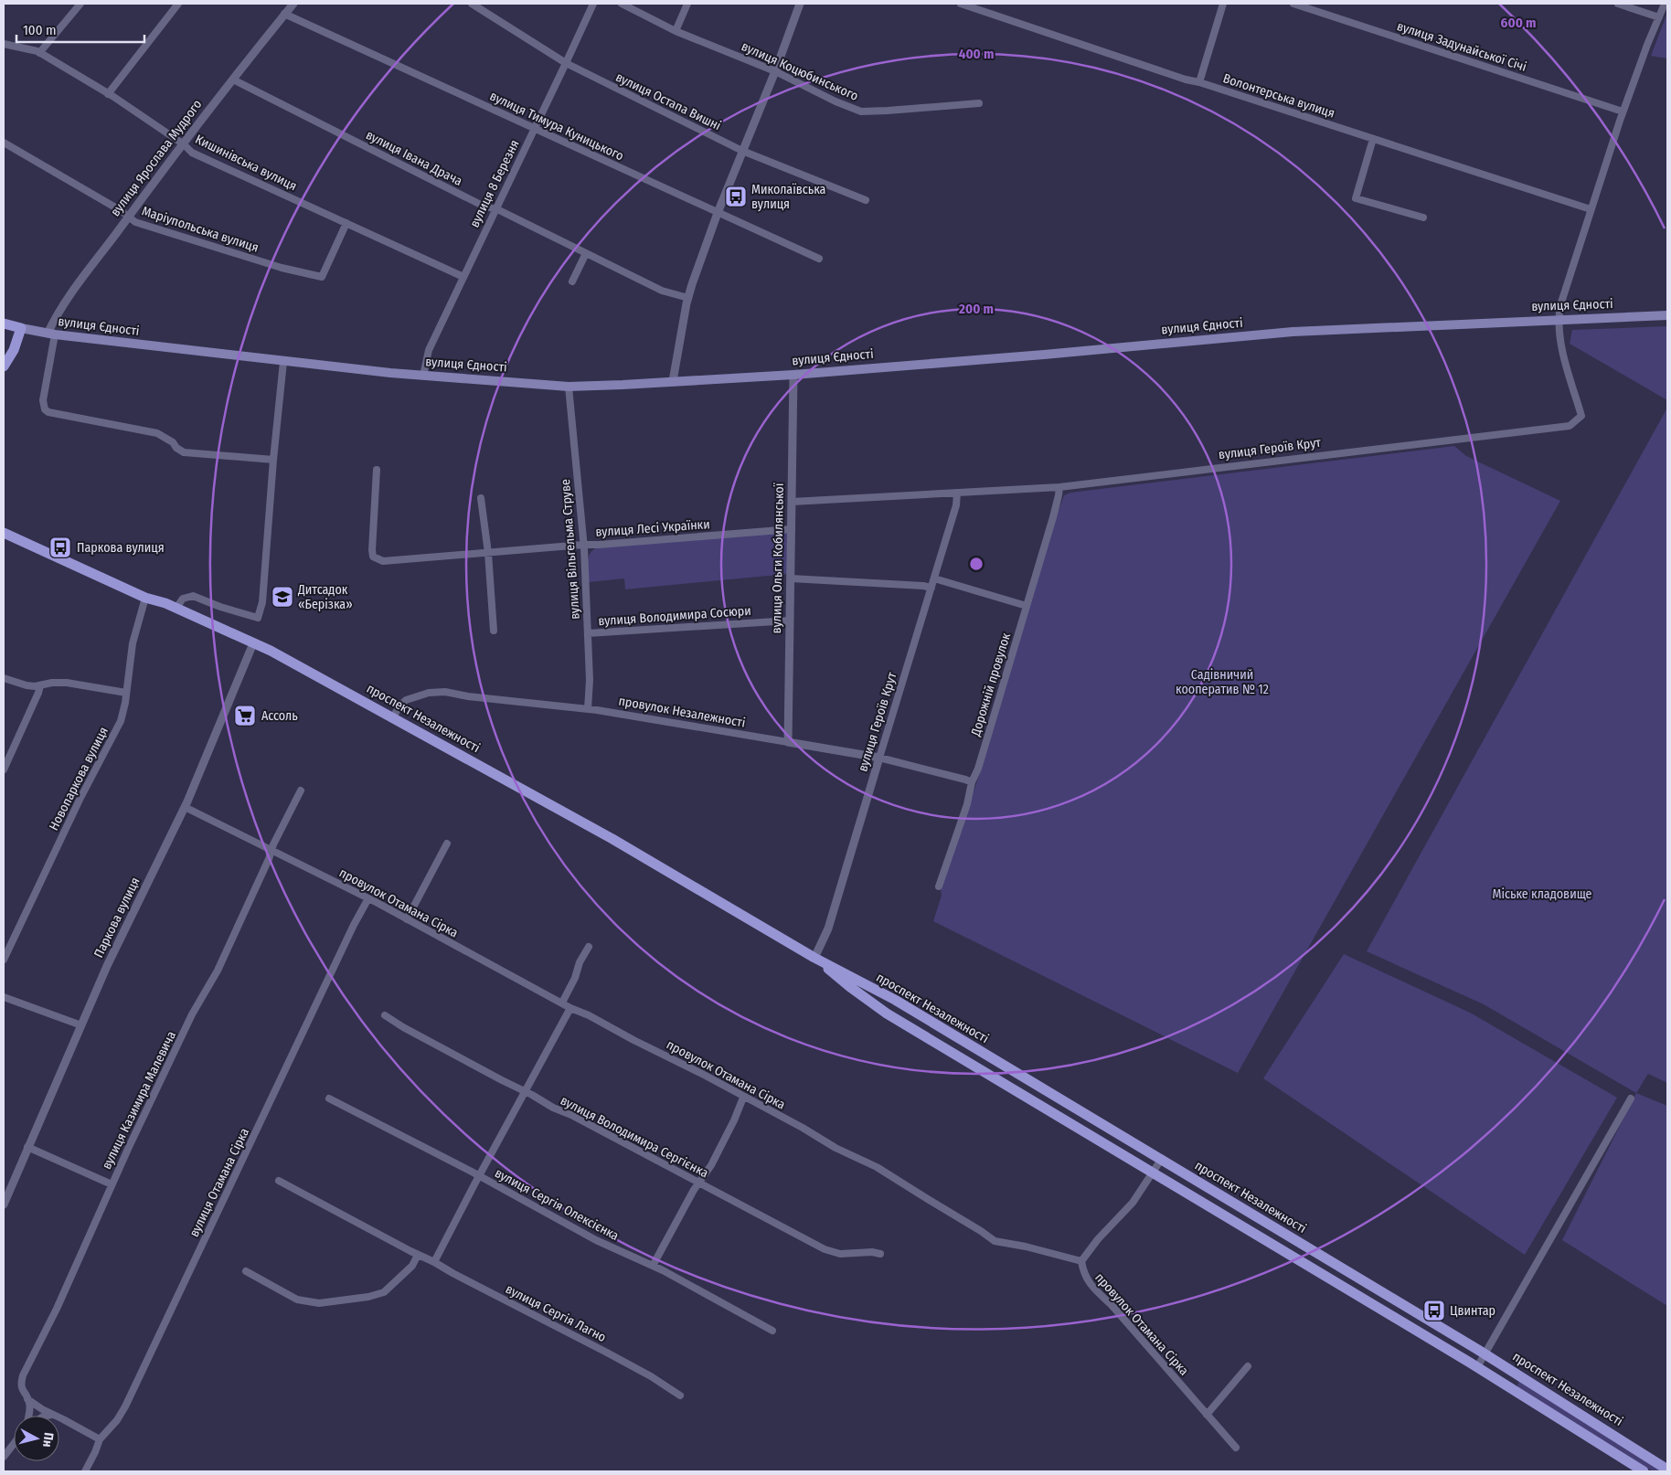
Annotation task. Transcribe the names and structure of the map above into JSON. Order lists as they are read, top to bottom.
{
  "streets": {
    "main road": ["вулиця Єдності", "проспект Незалежності"],
    "street": [
      "вулиця Задунайської Січі",
      "вулиця Коцюбинського",
      "Волонтерська вулиця",
      "вулиця Остапа Вишні",
      "вулиця Тимура Куницького",
      "вулиця Ярослава Мудрого",
      "вулиця Івана Драча",
      "Кишинівська вулиця",
      "вулиця 8 Березня",
      "Маріупольська вулиця",
      "вулиця Героїв Крут",
      "вулиця Лесі Українки",
      "вулиця Вільгельма Струве",
      "вулиця Ольги Кобилянської",
      "вулиця Володимира Сосюри",
      "Дорожній провулок",
      "провулок Незалежності",
      "Новопаркова вулиця",
      "провулок Отамана Сірка",
      "Паркова вулиця",
      "вулиця Казимира Малевича",
      "вулиця Володимира Сергієнка",
      "вулиця Отамана Сірка",
      "вулиця Сергія Олексієнка",
      "вулиця Сергія Лагно"
    ]
  },
  "crossings": [
    ["вулиця Остапа Вишні", "вулиця 8 Березня"],
    ["вулиця Тимура Куницького", "вулиця Ярослава Мудрого"],
    ["вулиця Тимура Куницького", "вулиця 8 Березня"],
    ["вулиця Ярослава Мудрого", "вулиця Івана Драча"],
    ["вулиця Ярослава Мудрого", "Кишинівська вулиця"],
    ["вулиця Ярослава Мудрого", "Маріупольська вулиця"],
    ["вулиця Ярослава Мудрого", "вулиця Єдності"],
    ["вулиця Івана Драча", "вулиця 8 Березня"],
    ["Кишинівська вулиця", "вулиця 8 Березня"],
    ["Кишинівська вулиця", "Маріупольська вулиця"],
    ["вулиця 8 Березня", "вулиця Єдності"],
    ["вулиця Єдності", "вулиця Героїв Крут"],
    ["вулиця Єдності", "вулиця Вільгельма Струве"],
    ["вулиця Єдності", "вулиця Ольги Кобилянської"],
    ["вулиця Героїв Крут", "вулиця Ольги Кобилянської"],
    ["вулиця Героїв Крут", "Дорожній провулок"],
    ["вулиця Героїв Крут", "провулок Незалежності"],
    ["вулиця Героїв Крут", "проспект Незалежності"],
    ["вулиця Лесі Українки", "вулиця Вільгельма Струве"],
    ["вулиця Лесі Українки", "вулиця Ольги Кобилянської"],
    ["вулиця Вільгельма Струве", "вулиця Володимира Сосюри"],
    ["вулиця Вільгельма Струве", "провулок Незалежності"],
    ["вулиця Ольги Кобилянської", "вулиця Володимира Сосюри"],
    ["вулиця Ольги Кобилянської", "провулок Незалежності"],
    ["Дорожній провулок", "провулок Незалежності"],
    ["провулок Незалежності", "проспект Незалежності"],
    ["проспект Незалежності", "Новопаркова вулиця"],
    ["проспект Незалежності", "Паркова вулиця"],
    ["провулок Отамана Сірка", "Паркова вулиця"],
    ["провулок Отамана Сірка", "вулиця Казимира Малевича"],
    ["провулок Отамана Сірка", "вулиця Отамана Сірка"]
  ],
  "parks": ["Садівничий кооператив № 12", "Міське кладовище"],
  "places": {
    "bus stop": ["Миколаївська вулиця", "Паркова вулиця", "Цвинтар"],
    "school or university": ["Дитсадок «Берізка»"],
    "supermarket": ["Ассоль"]
  },
  "scale_bar": "100 m",
  "north": "right",
  "rings": ["600 m", "400 m", "200 m"]
}
